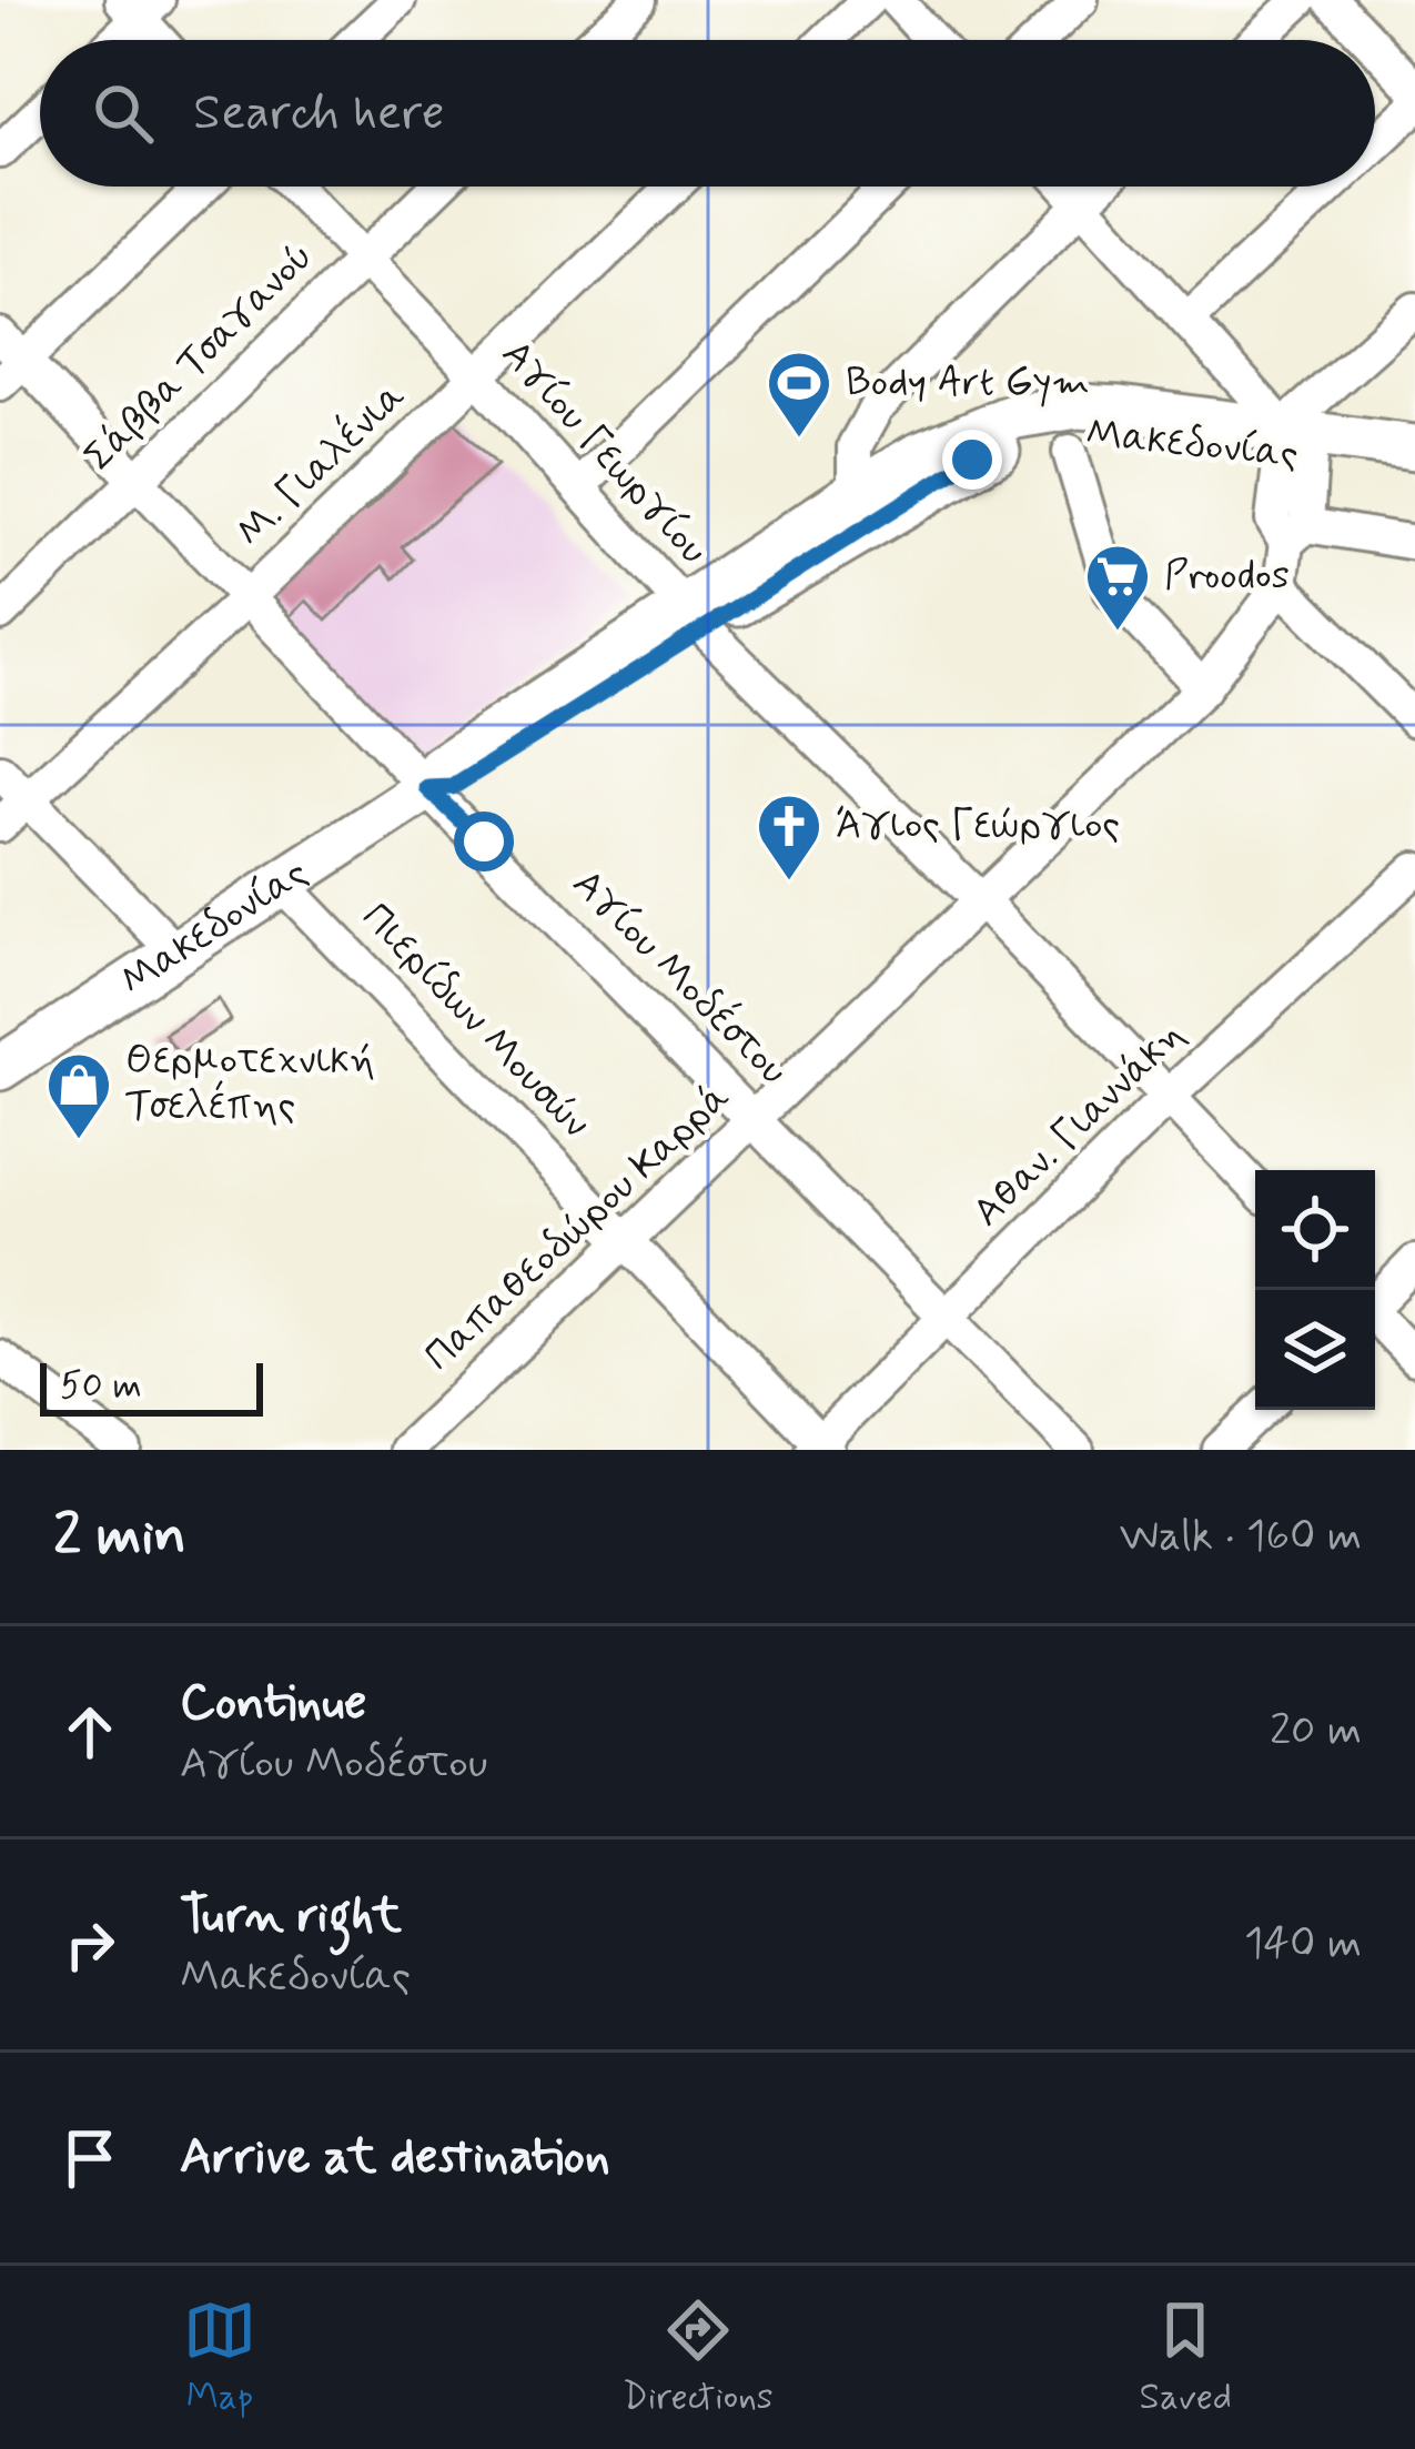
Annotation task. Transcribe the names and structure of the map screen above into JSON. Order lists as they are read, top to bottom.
{
  "streets": {
    "main road": ["Μακεδονίας"],
    "street": [
      "Σάββα Τσαγανού",
      "Αγίου Γεωργίου",
      "Μ. Γιαλένια",
      "Αγίου Μοδέστου",
      "Πιερίδων Μουσών",
      "Αθαν. Γιαννάκη",
      "Παπαθεοδώρου Καρρά"
    ]
  },
  "crossings": [
    ["Σάββα Τσαγανού", "Αγίου Γεωργίου"],
    ["Σάββα Τσαγανού", "Αγίου Μοδέστου"],
    ["Μακεδονίας", "Αγίου Γεωργίου"],
    ["Μακεδονίας", "Αγίου Μοδέστου"],
    ["Μακεδονίας", "Πιερίδων Μουσών"],
    ["Μακεδονίας", "Παπαθεοδώρου Καρρά"],
    ["Αγίου Γεωργίου", "Μ. Γιαλένια"],
    ["Αγίου Γεωργίου", "Αθαν. Γιαννάκη"],
    ["Αγίου Γεωργίου", "Παπαθεοδώρου Καρρά"],
    ["Μ. Γιαλένια", "Αγίου Μοδέστου"],
    ["Αγίου Μοδέστου", "Αθαν. Γιαννάκη"],
    ["Αγίου Μοδέστου", "Παπαθεοδώρου Καρρά"],
    ["Πιερίδων Μουσών", "Αθαν. Γιαννάκη"],
    ["Πιερίδων Μουσών", "Παπαθεοδώρου Καρρά"]
  ],
  "places": {
    "sports": ["Body Art Gym"],
    "supermarket": ["Proodos"],
    "church": ["Άγιος Γεώργιος"],
    "shop": ["Θερμοτεχνική Τσελέπης"]
  },
  "scale_bar": "50 m",
  "page": {
    "search": "Search here",
    "scale": "50 m",
    "heading": ["2 min", "Walk · 160 m"],
    "list": [
      ["Continue", "Αγίου Μοδέστου", "20 m"],
      ["Turn right", "Μακεδονίας", "140 m"],
      "Arrive at destination"
    ],
    "nav": ["Map", "Directions", "Saved"]
  }
}
